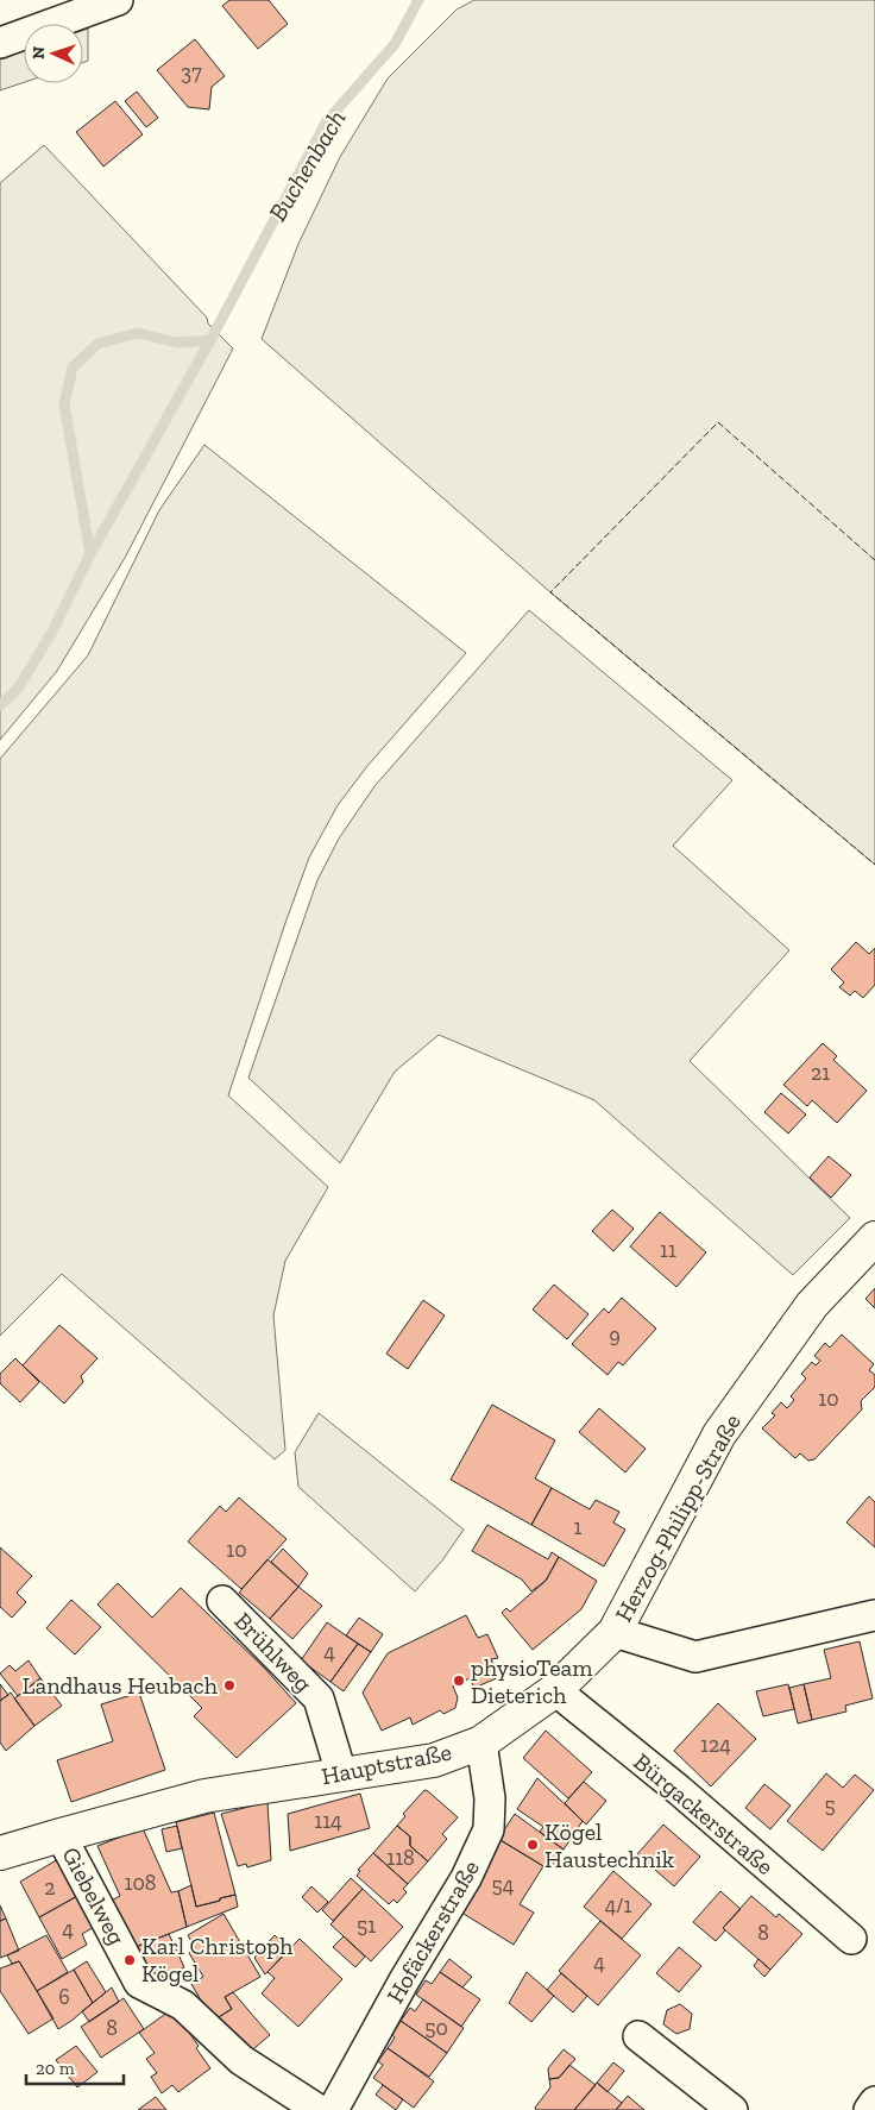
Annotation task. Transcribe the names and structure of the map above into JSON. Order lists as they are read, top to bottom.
{
  "streets": {
    "street": [
      "Herzog-Philipp-Straße",
      "Brühlweg",
      "Hauptstraße",
      "Bürgackerstraße",
      "Giebelweg",
      "Hofäckerstraße"
    ]
  },
  "crossings": [
    ["Herzog-Philipp-Straße", "Hauptstraße"],
    ["Brühlweg", "Hauptstraße"],
    ["Hauptstraße", "Bürgackerstraße"],
    ["Hauptstraße", "Giebelweg"],
    ["Hauptstraße", "Hofäckerstraße"]
  ],
  "water": ["Buchenbach"],
  "places": [
    "physioTeam Dieterich",
    "Landhaus Heubach",
    "Kögel Haustechnik",
    "Karl Christoph Kögel"
  ],
  "house_numbers": [
    "37",
    "21",
    "11",
    "9",
    "10",
    "1",
    "10",
    "4",
    "124",
    "5",
    "114",
    "118",
    "108",
    "54",
    "2",
    "4/1",
    "51",
    "4",
    "8",
    "4",
    "6",
    "8",
    "50"
  ],
  "scale_bar": "20 m",
  "north": "left"
}
